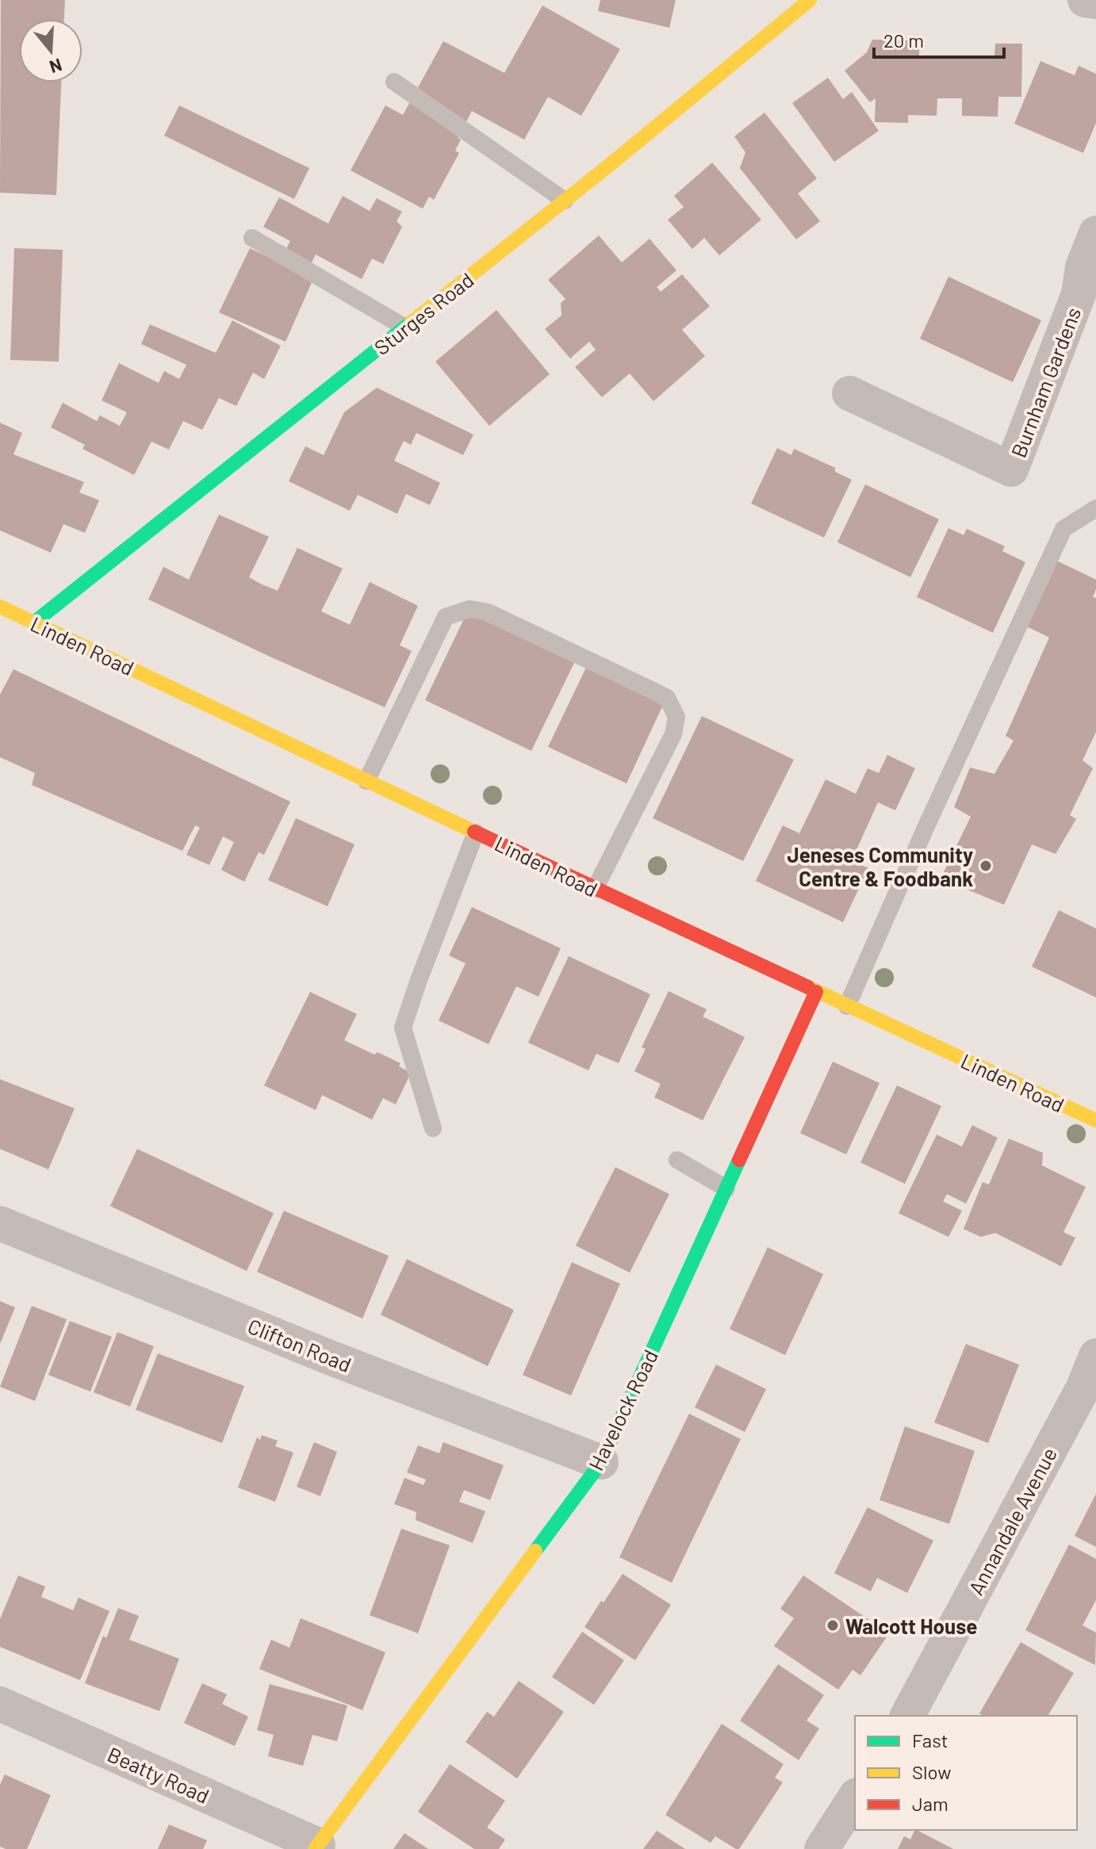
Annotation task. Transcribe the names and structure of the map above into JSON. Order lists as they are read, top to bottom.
{
  "streets": {
    "street": [
      "Sturges Road",
      "Burnham Gardens",
      "Linden Road",
      "Clifton Road",
      "Havelock Road",
      "Annandale Avenue",
      "Beatty Road"
    ]
  },
  "crossings": [
    ["Sturges Road", "Linden Road"],
    ["Linden Road", "Havelock Road"],
    ["Clifton Road", "Havelock Road"],
    ["Havelock Road", "Beatty Road"]
  ],
  "places": ["Jeneses Community Centre & Foodbank", "Walcott House"],
  "legend": ["Fast", "Slow", "Jam"],
  "scale_bar": "20 m",
  "north": "bottom"
}
